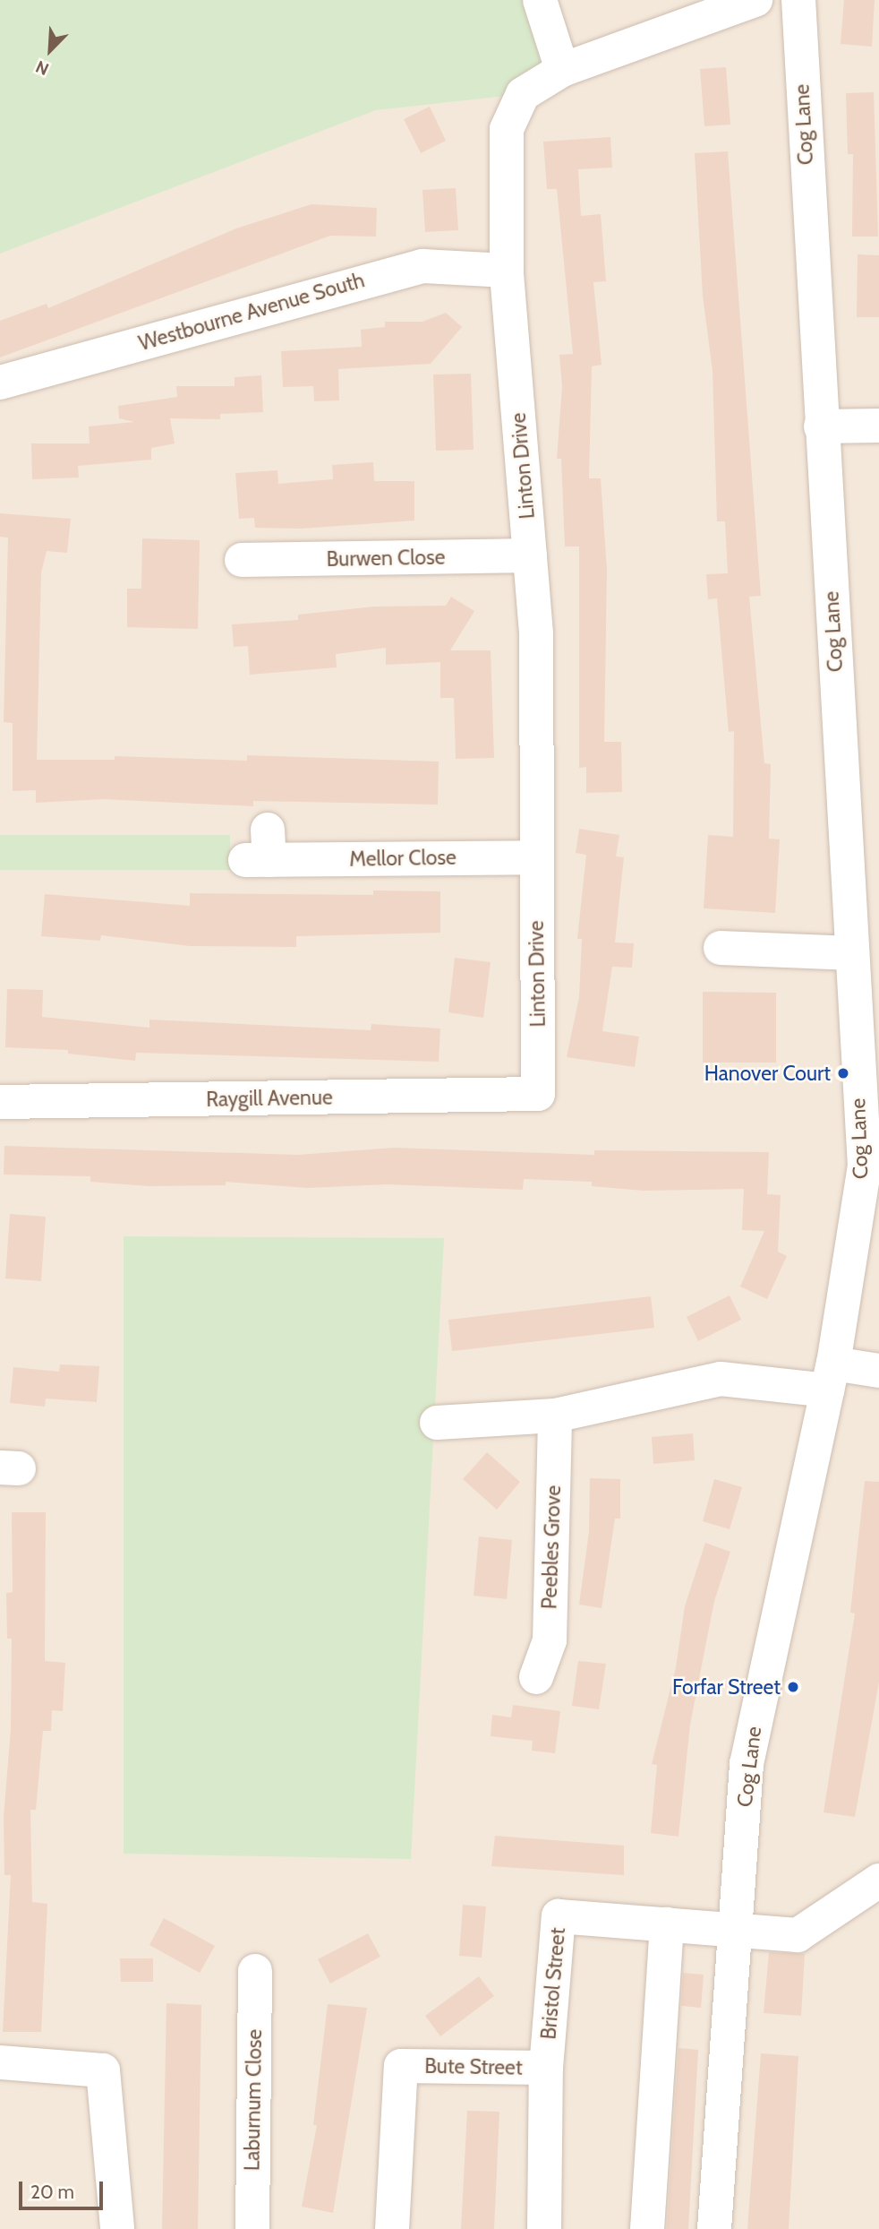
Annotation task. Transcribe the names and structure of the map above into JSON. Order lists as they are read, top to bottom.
{
  "streets": {
    "street": [
      "Cog Lane",
      "Westbourne Avenue South",
      "Linton Drive",
      "Burwen Close",
      "Mellor Close",
      "Raygill Avenue",
      "Peebles Grove",
      "Bristol Street",
      "Bute Street",
      "Laburnum Close"
    ]
  },
  "crossings": [
    ["Cog Lane", "Bristol Street"],
    ["Westbourne Avenue South", "Linton Drive"],
    ["Linton Drive", "Burwen Close"],
    ["Linton Drive", "Mellor Close"],
    ["Linton Drive", "Raygill Avenue"],
    ["Bristol Street", "Bute Street"]
  ],
  "places": ["Hanover Court", "Forfar Street"],
  "scale_bar": "20 m",
  "north": "bottom left"
}
